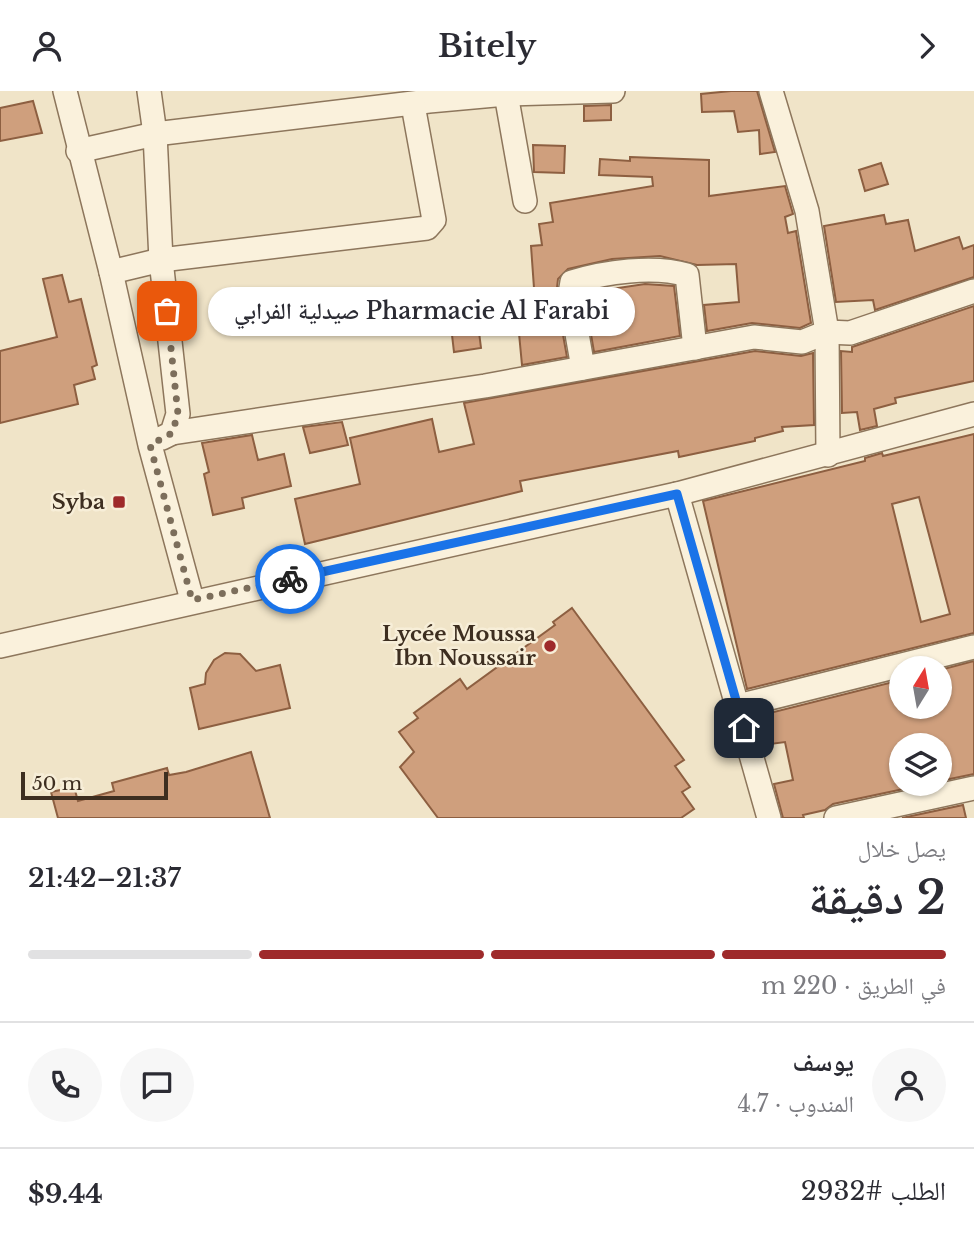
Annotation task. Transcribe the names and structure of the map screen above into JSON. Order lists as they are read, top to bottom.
{
  "places": {
    "other": ["Pharmacie Al Farabi صيدلية الفرابي", "Lycée Moussa Ibn Noussair"],
    "transit": ["Syba"]
  },
  "scale_bar": "50 m",
  "north": "top",
  "page": {
    "header": "Bitely",
    "bubble": "Pharmacie Al Farabi صيدلية الفرابي",
    "scale": "50 m",
    "heading": ["2 دقيقة", "يصل خلال", "21:37–21:42"],
    "panel": [
      "يوسف",
      "المندوب · 4.7",
      "الطلب #2932",
      "$9.44"
    ],
    "bar": "في الطريق · 220 m"
  }
}
